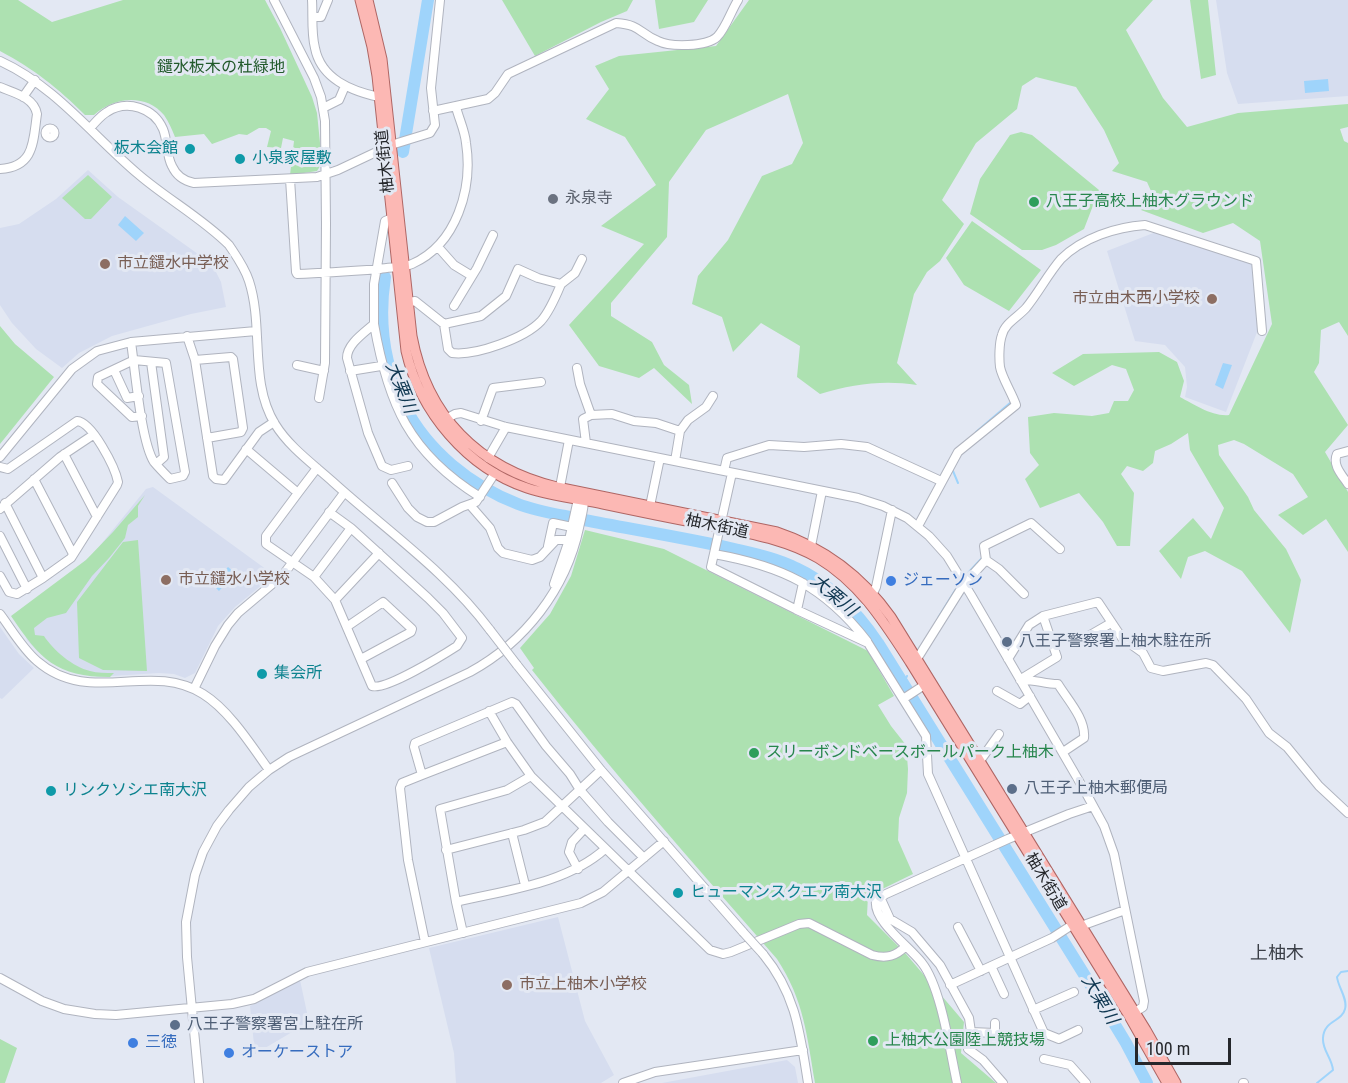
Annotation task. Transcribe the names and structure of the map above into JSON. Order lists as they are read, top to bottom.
{
  "streets": {
    "main road": ["柚木街道"]
  },
  "districts": ["上柚木"],
  "water": ["大栗川"],
  "parks": ["鑓水板木の杜緑地"],
  "places": [
    "板木会館",
    "小泉家屋敷",
    "永泉寺",
    "八王子高校上柚木グラウンド",
    "市立鑓水中学校",
    "市立由木西小学校",
    "市立鑓水小学校",
    "ジェーソン",
    "八王子警察署上柚木駐在所",
    "集会所",
    "スリーボンドベースボールパーク上柚木",
    "八王子上柚木郵便局",
    "リンクソシエ南大沢",
    "ヒューマンスクエア南大沢",
    "市立上柚木小学校",
    "八王子警察署宮上駐在所",
    "上柚木公園陸上競技場",
    "三徳",
    "オーケーストア"
  ],
  "scale_bar": "100 m"
}
